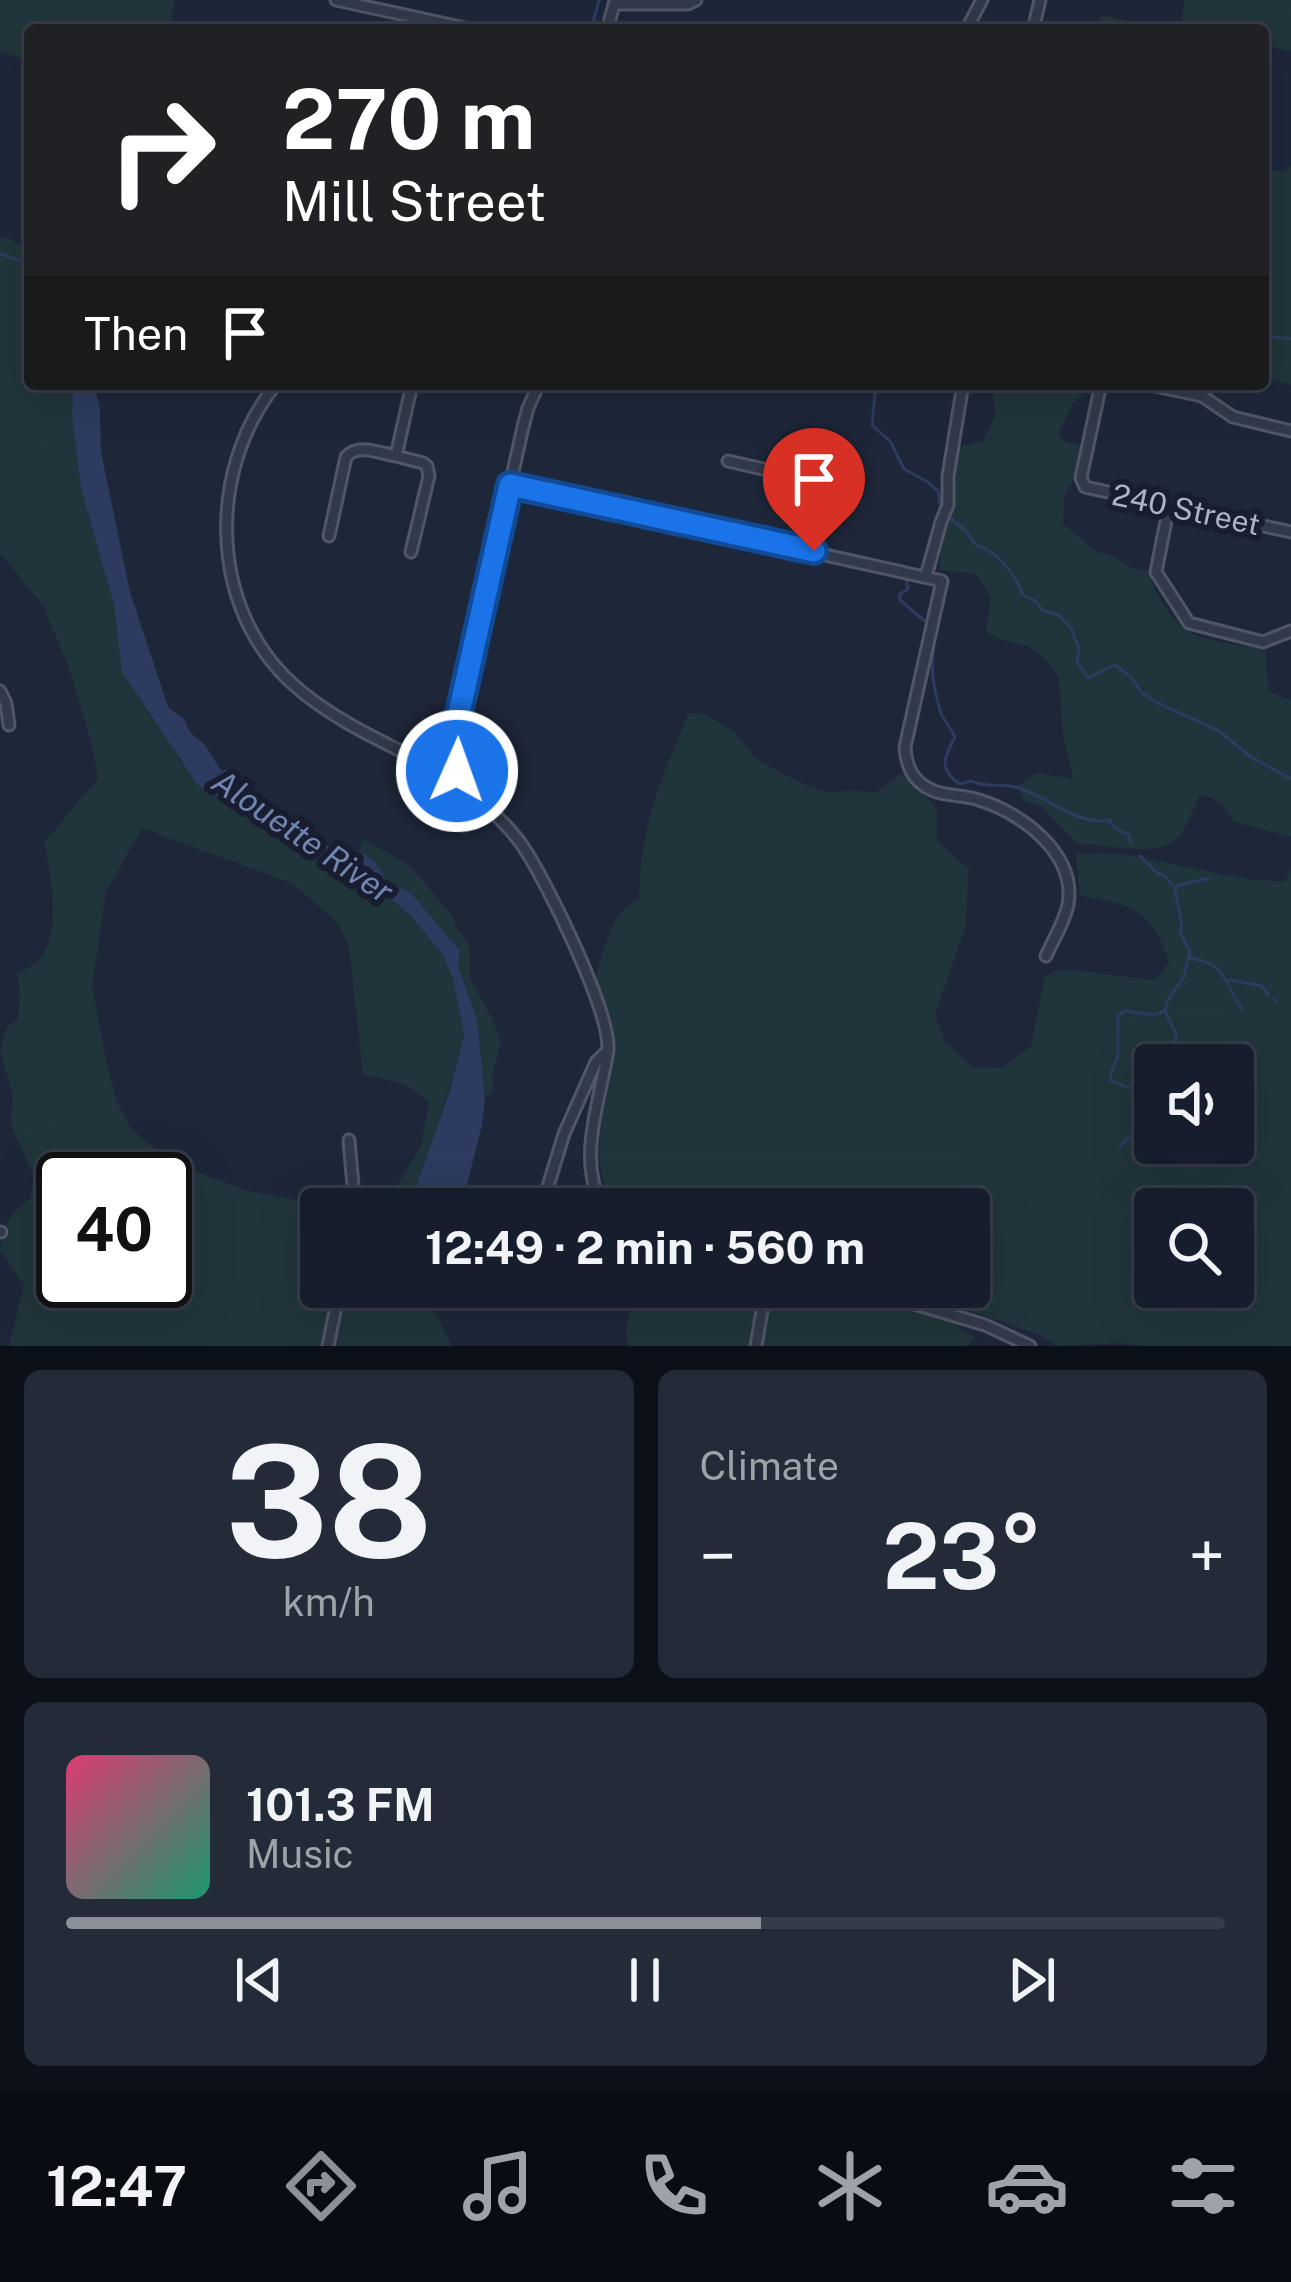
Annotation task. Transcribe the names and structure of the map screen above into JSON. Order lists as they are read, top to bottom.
{
  "streets": {
    "street": ["240 Street"]
  },
  "water": ["Alouette River"],
  "page": {
    "turn": ["270 m", "Mill Street"],
    "then": "Then",
    "limit": "40",
    "trip": "12:49 · 2 min · 560 m",
    "tile": [
      ["38", "km/h"],
      "Climate"
    ],
    "heat": ["−", "23°", "+"],
    "song": ["101.3 FM", "Music"],
    "tabs": "12:47"
  }
}
